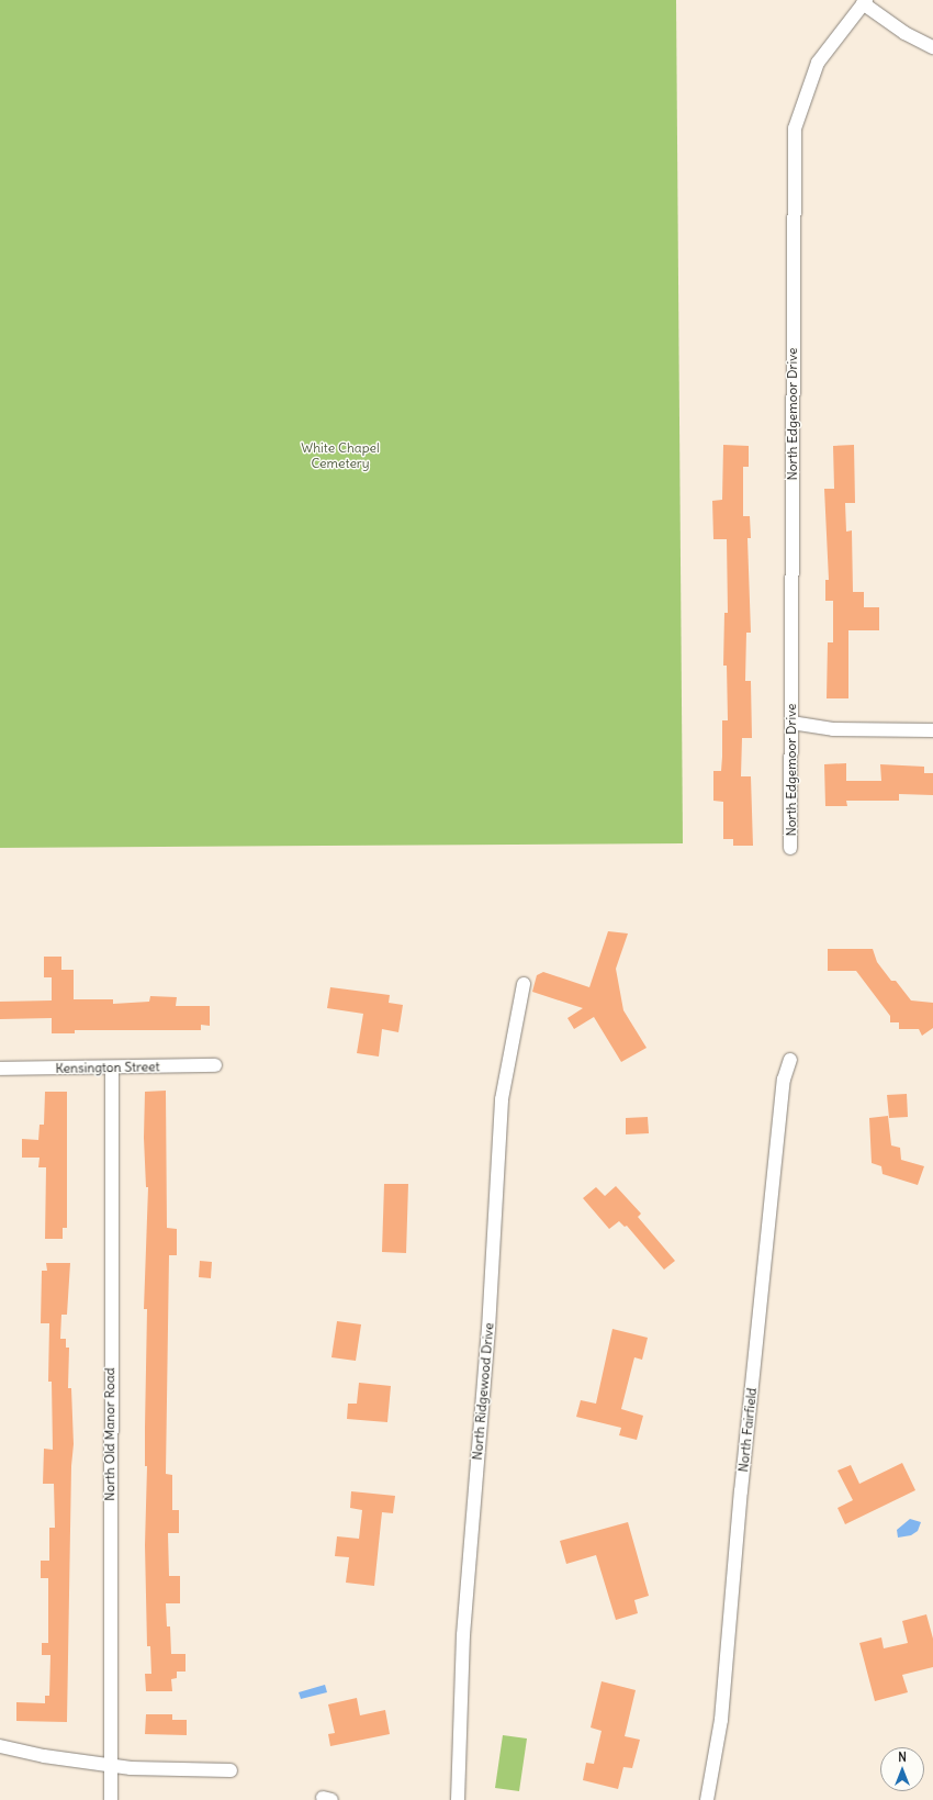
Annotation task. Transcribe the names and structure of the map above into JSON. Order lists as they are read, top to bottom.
{
  "streets": {
    "street": [
      "North Edgemoor Drive",
      "Kensington Street",
      "North Ridgewood Drive",
      "North Fairfield",
      "North Old Manor Road"
    ]
  },
  "crossings": [
    ["Kensington Street", "North Old Manor Road"]
  ],
  "parks": ["White Chapel Cemetery"],
  "north": "top"
}
